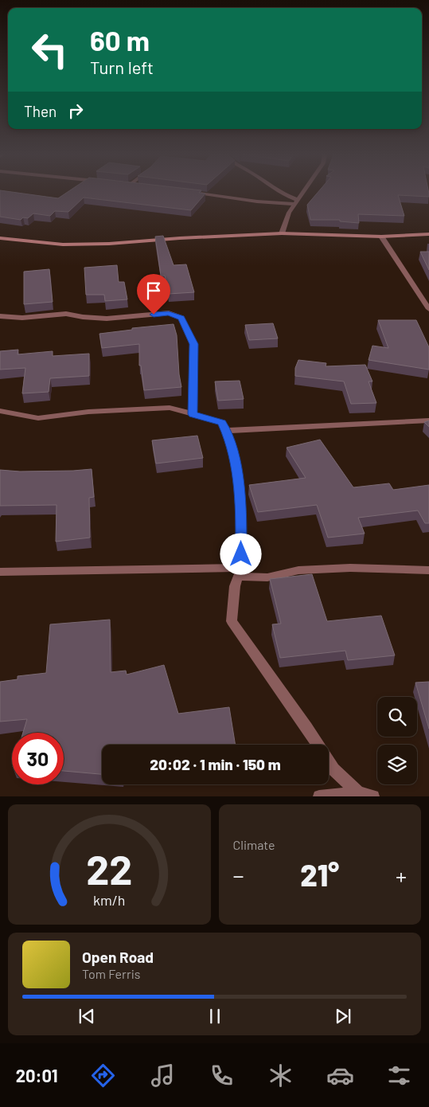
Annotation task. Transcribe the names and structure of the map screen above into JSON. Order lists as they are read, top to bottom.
{
  "page": {
    "turn": ["60 m", "Turn left"],
    "then": "Then",
    "limit": "30",
    "trip": "20:02 · 1 min · 150 m",
    "tile": "Climate",
    "heat": ["−", "21°", "+"],
    "song": ["Open Road", "Tom Ferris"],
    "tabs": "20:01",
    "gauge": ["22", "km/h"]
  }
}
